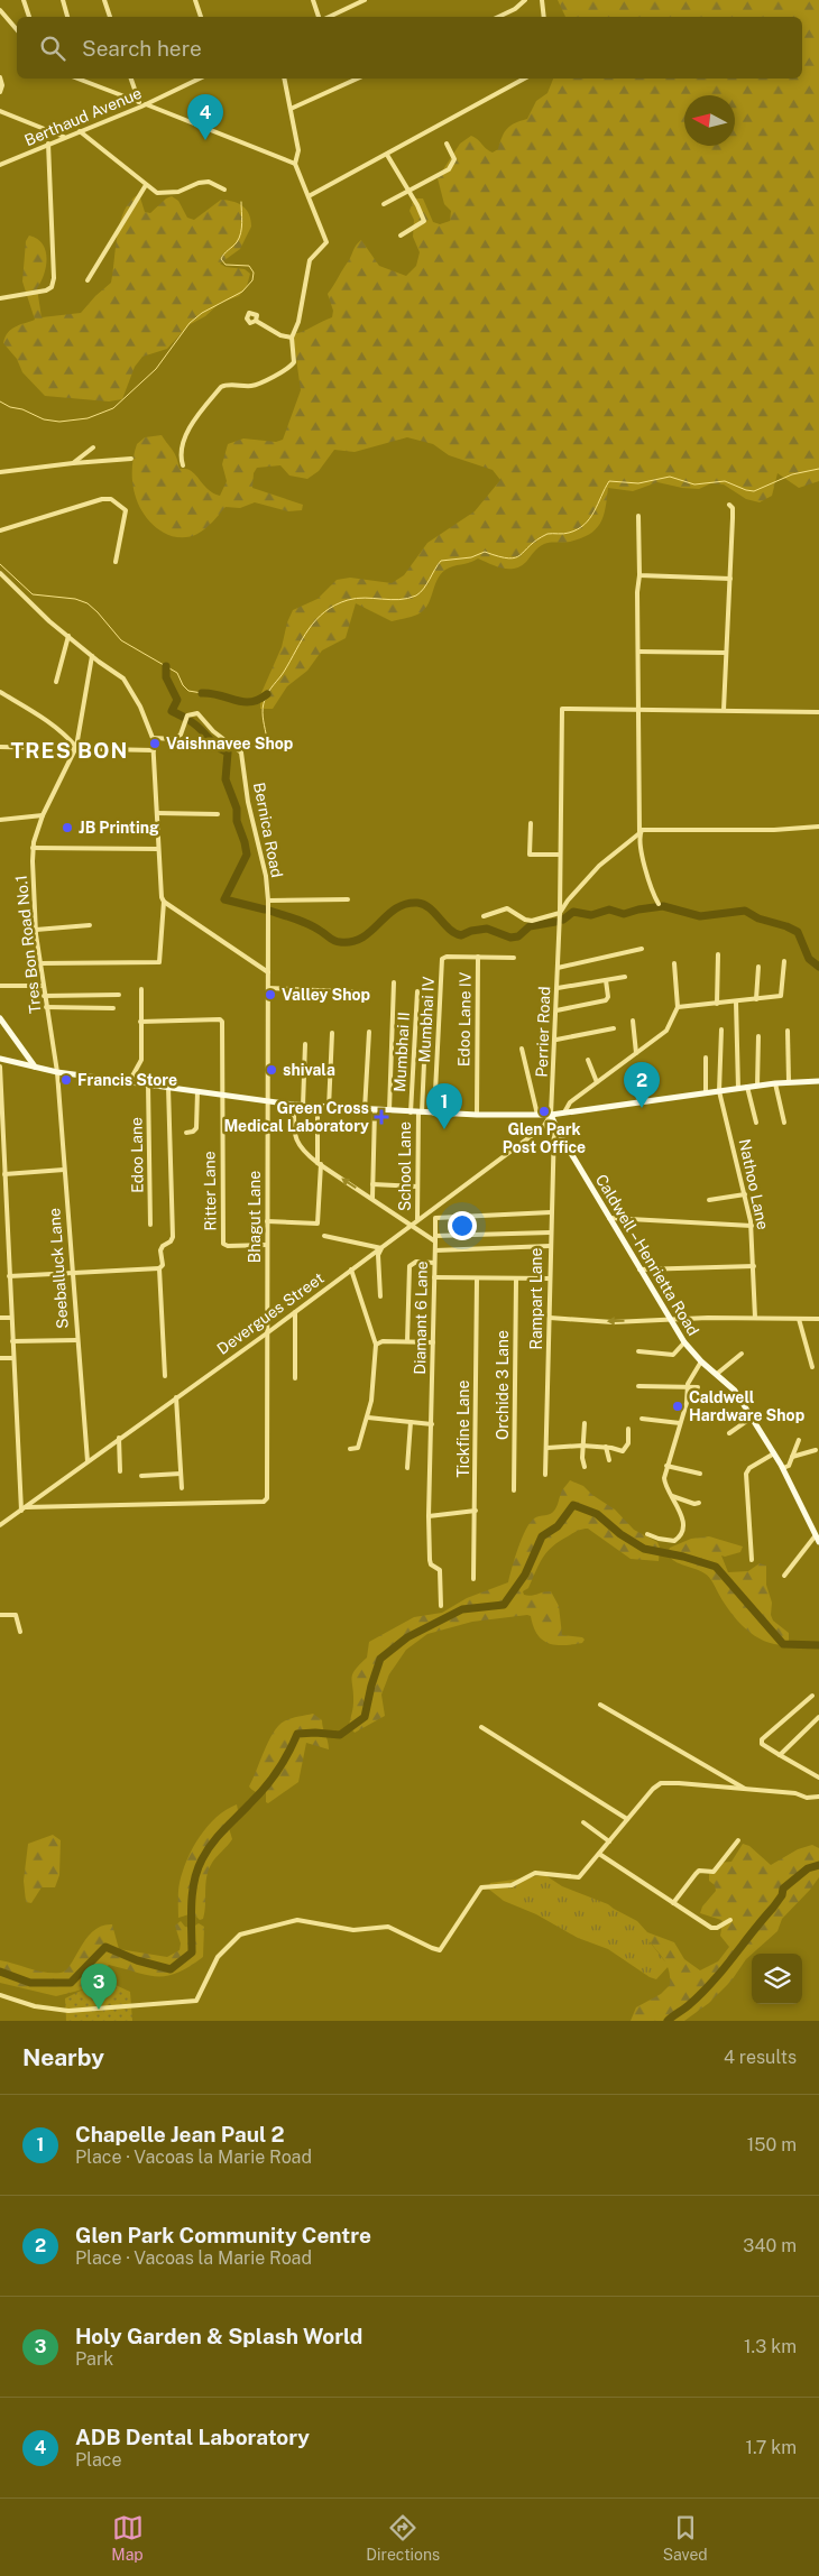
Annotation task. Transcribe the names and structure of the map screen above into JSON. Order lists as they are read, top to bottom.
{
  "streets": {
    "main road": ["Caldwell – Henrietta Road"],
    "street": [
      "Berthaud Avenue",
      "Bernica Road",
      "Tres Bon Road No.1",
      "Mumbhai IV",
      "Edoo Lane IV",
      "Perrier Road",
      "Mumbhai II",
      "Edoo Lane",
      "School Lane",
      "Nathoo Lane",
      "Ritter Lane",
      "Bhagut Lane",
      "Seeballuck Lane",
      "Rampart Lane",
      "Devergues Street",
      "Diamant 6 Lane",
      "Orchide 3 Lane",
      "Tickfine Lane"
    ]
  },
  "crossings": [
    ["Bernica Road", "Bhagut Lane"],
    ["Tres Bon Road No.1", "Seeballuck Lane"],
    ["Mumbhai IV", "Edoo Lane IV"],
    ["Perrier Road", "Caldwell – Henrietta Road"],
    ["Perrier Road", "Devergues Street"],
    ["School Lane", "Devergues Street"],
    ["Ritter Lane", "Bhagut Lane"],
    ["Bhagut Lane", "Devergues Street"],
    ["Caldwell – Henrietta Road", "Rampart Lane"],
    ["Caldwell – Henrietta Road", "Devergues Street"],
    ["Seeballuck Lane", "Devergues Street"],
    ["Devergues Street", "Diamant 6 Lane"]
  ],
  "districts": ["TRES BON"],
  "places": {
    "other": [
      "Vaishnavee Shop",
      "JB Printing",
      "Valley Shop",
      "shivala",
      "Francis Store",
      "Glen Park Post Office",
      "Caldwell Hardware Shop"
    ],
    "health": ["Green Cross Medical Laboratory"]
  },
  "north": "left",
  "page": {
    "search": "Search here",
    "pins": [
      "4",
      "2",
      "1",
      "3"
    ],
    "heading": ["Nearby", "4 results"],
    "list": [
      {
        "mark": "1",
        "name": "Chapelle Jean Paul 2",
        "note": "Place · Vacoas la Marie Road",
        "value": "150 m"
      },
      {
        "mark": "2",
        "name": "Glen Park Community Centre",
        "note": "Place · Vacoas la Marie Road",
        "value": "340 m"
      },
      {
        "mark": "3",
        "name": "Holy Garden & Splash World",
        "note": "Park",
        "value": "1.3 km"
      },
      {
        "mark": "4",
        "name": "ADB Dental Laboratory",
        "note": "Place",
        "value": "1.7 km"
      }
    ],
    "nav": ["Map", "Directions", "Saved"]
  }
}
